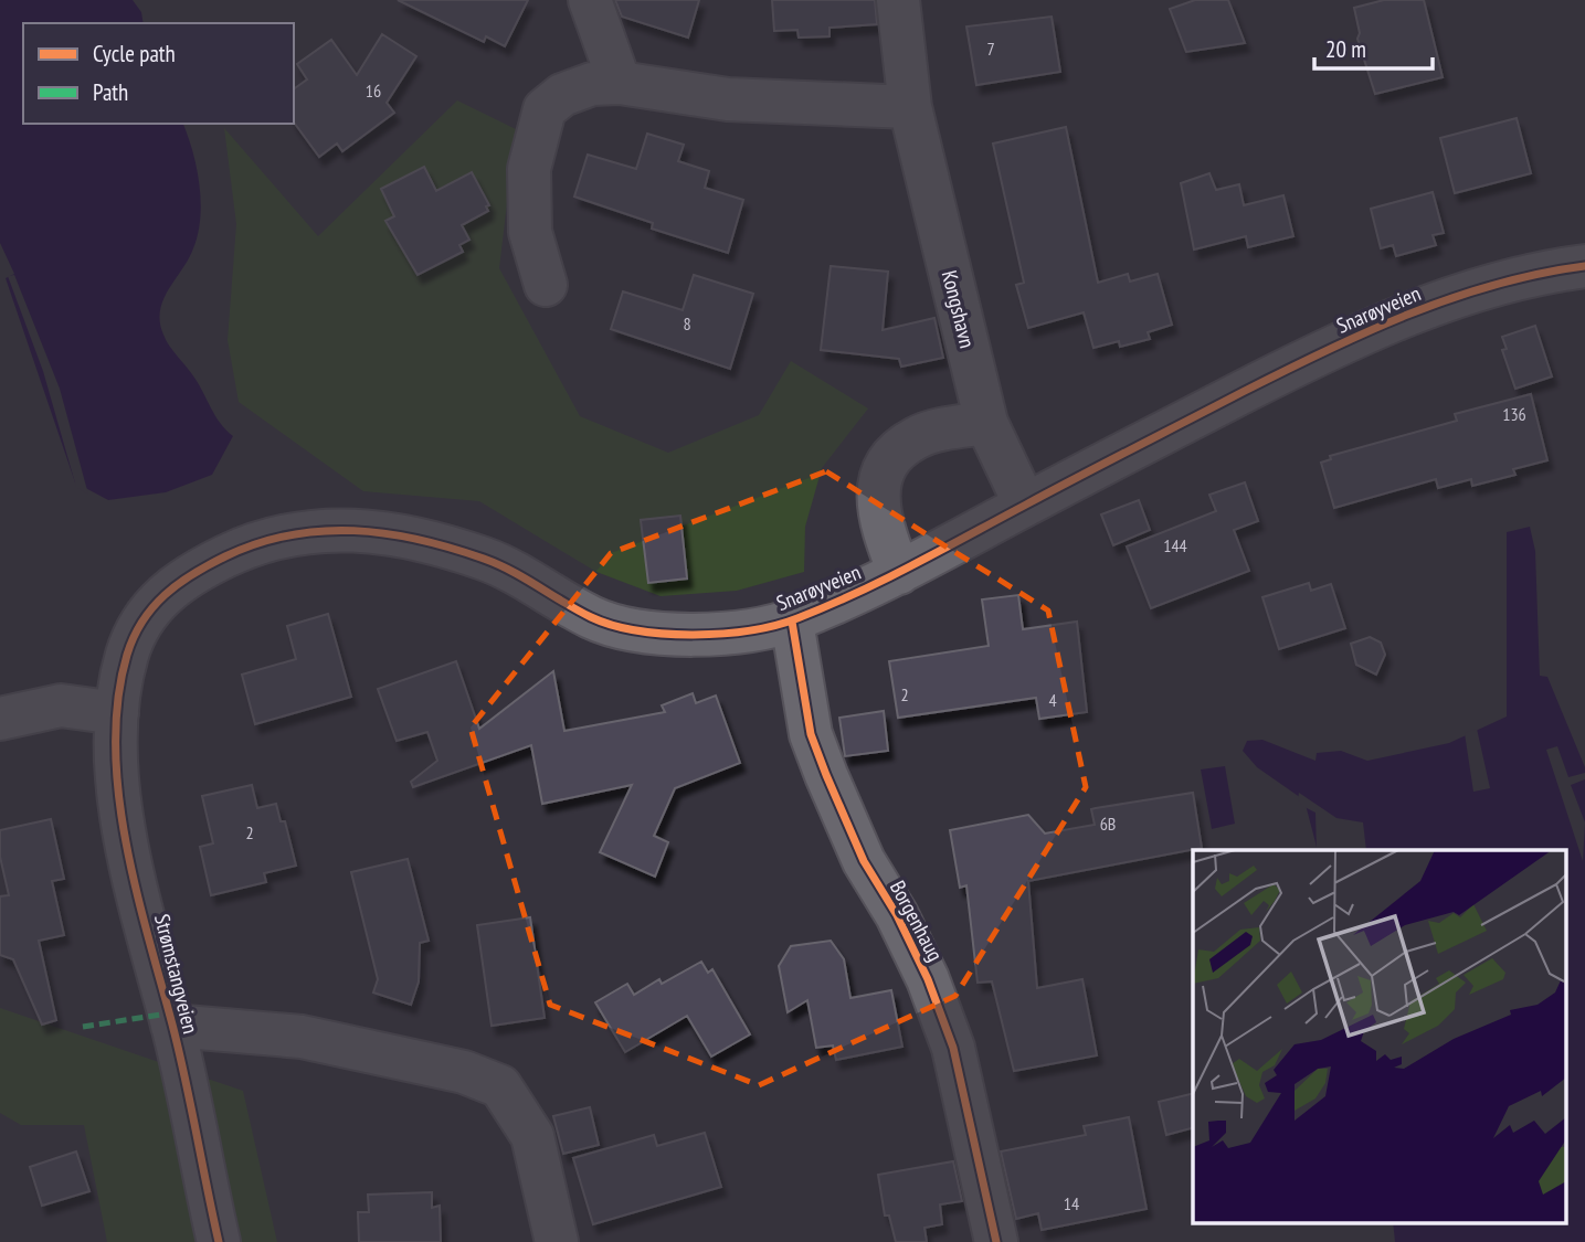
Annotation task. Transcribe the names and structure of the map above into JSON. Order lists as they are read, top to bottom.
{
  "streets": {
    "street": [
      "Kongshavn",
      "Snarøyveien",
      "Borgenhaug",
      "Strømstangveien"
    ]
  },
  "crossings": [
    ["Kongshavn", "Snarøyveien"],
    ["Snarøyveien", "Borgenhaug"],
    ["Snarøyveien", "Strømstangveien"]
  ],
  "house_numbers": [
    "7",
    "16",
    "8",
    "136",
    "144",
    "2",
    "4",
    "6B",
    "2",
    "14"
  ],
  "legend": ["Cycle path", "Path"],
  "scale_bar": "20 m"
}
